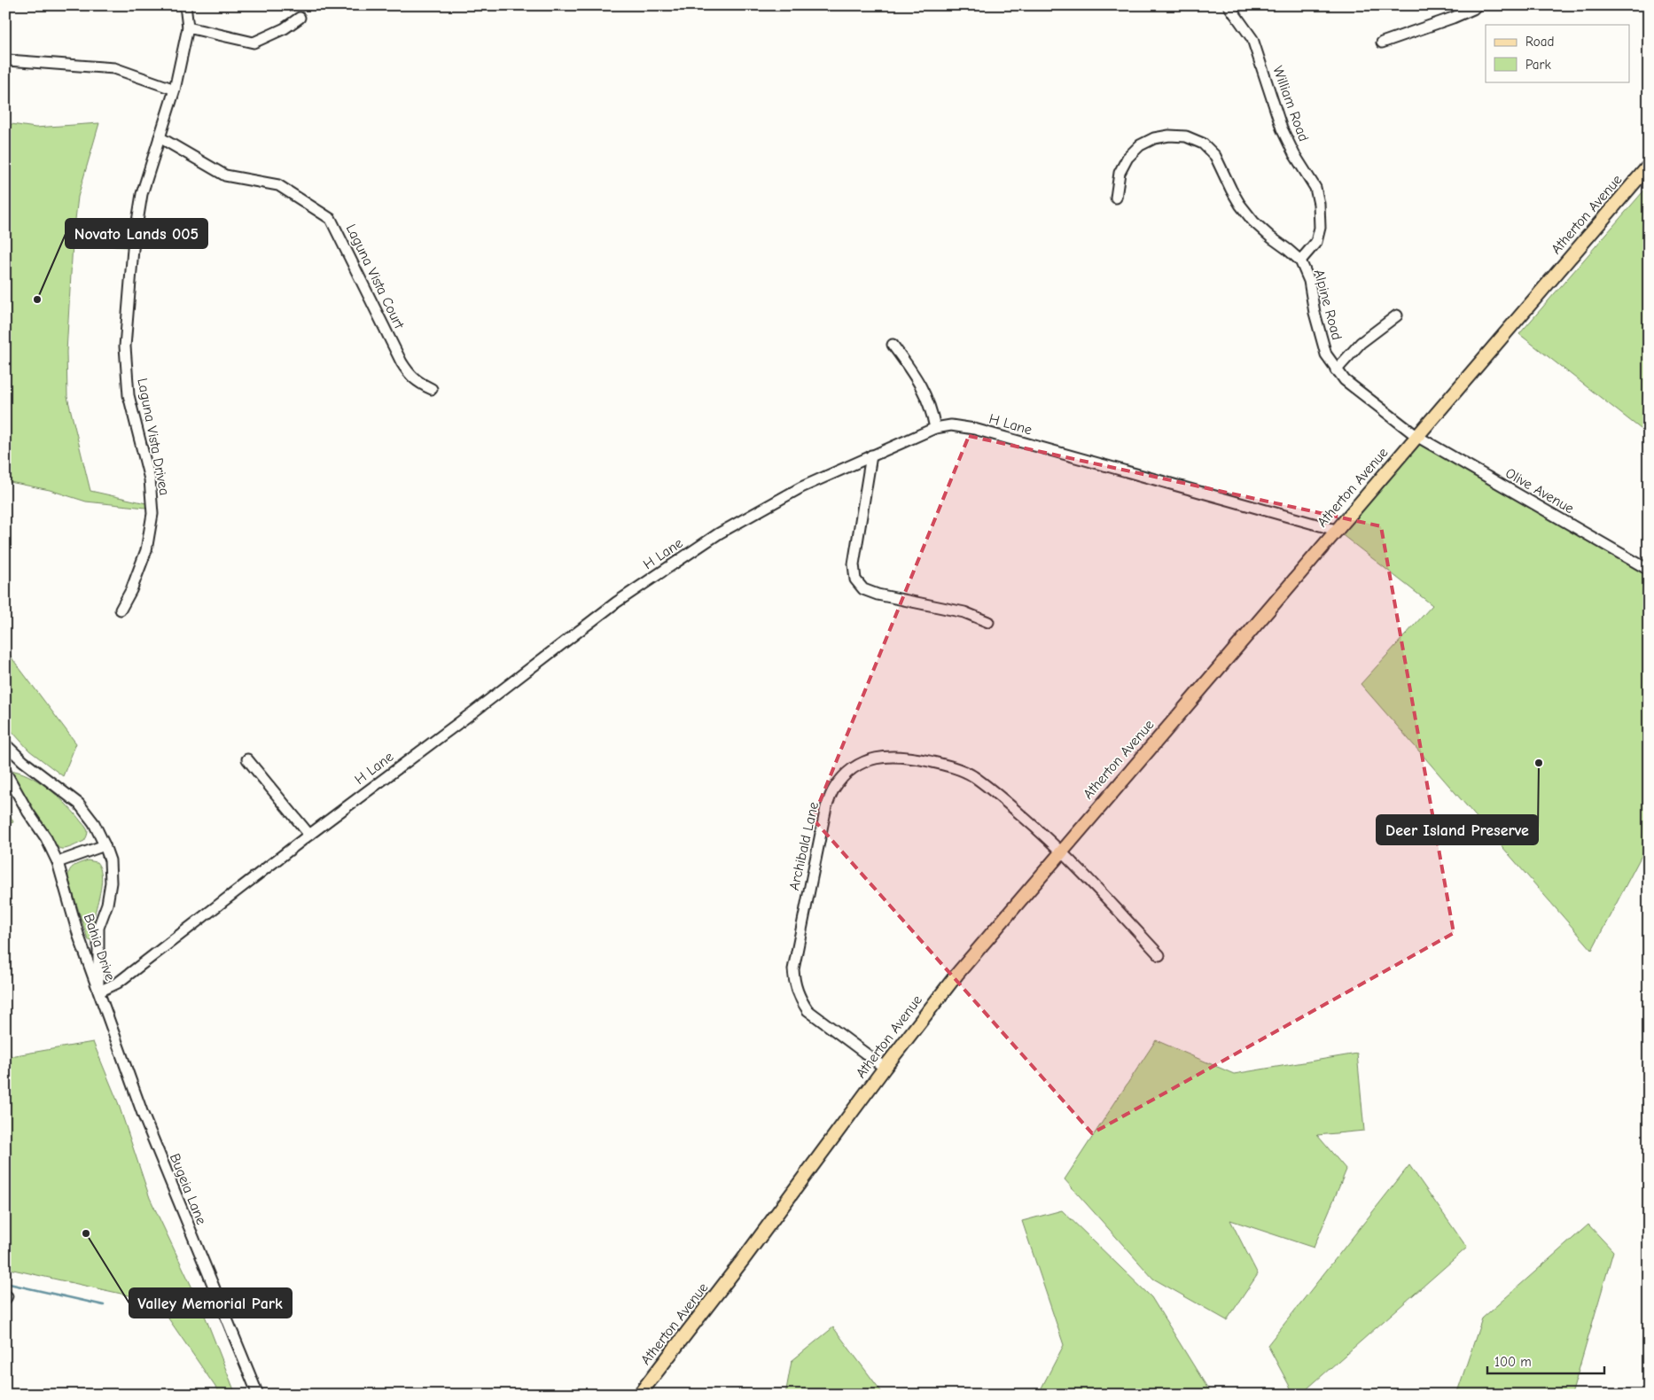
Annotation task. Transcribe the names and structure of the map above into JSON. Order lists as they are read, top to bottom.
{
  "streets": {
    "main road": ["Atherton Avenue"],
    "street": [
      "William Road",
      "Laguna Vista Court",
      "Alpine Road",
      "H Lane",
      "Laguna Vista Drivea",
      "Olive Avenue",
      "Archibald Lane",
      "Bahia Drive",
      "Bugeia Lane"
    ]
  },
  "crossings": [
    ["William Road", "Alpine Road"],
    ["Atherton Avenue", "Alpine Road"],
    ["Atherton Avenue", "H Lane"],
    ["Atherton Avenue", "Olive Avenue"],
    ["Atherton Avenue", "Archibald Lane"],
    ["Laguna Vista Court", "Laguna Vista Drivea"],
    ["Alpine Road", "Olive Avenue"],
    ["H Lane", "Bahia Drive"],
    ["H Lane", "Bugeia Lane"],
    ["Bahia Drive", "Bugeia Lane"]
  ],
  "places": ["Novato Lands 005", "Deer Island Preserve", "Valley Memorial Park"],
  "legend": ["Road", "Park"],
  "scale_bar": "100 m"
}
